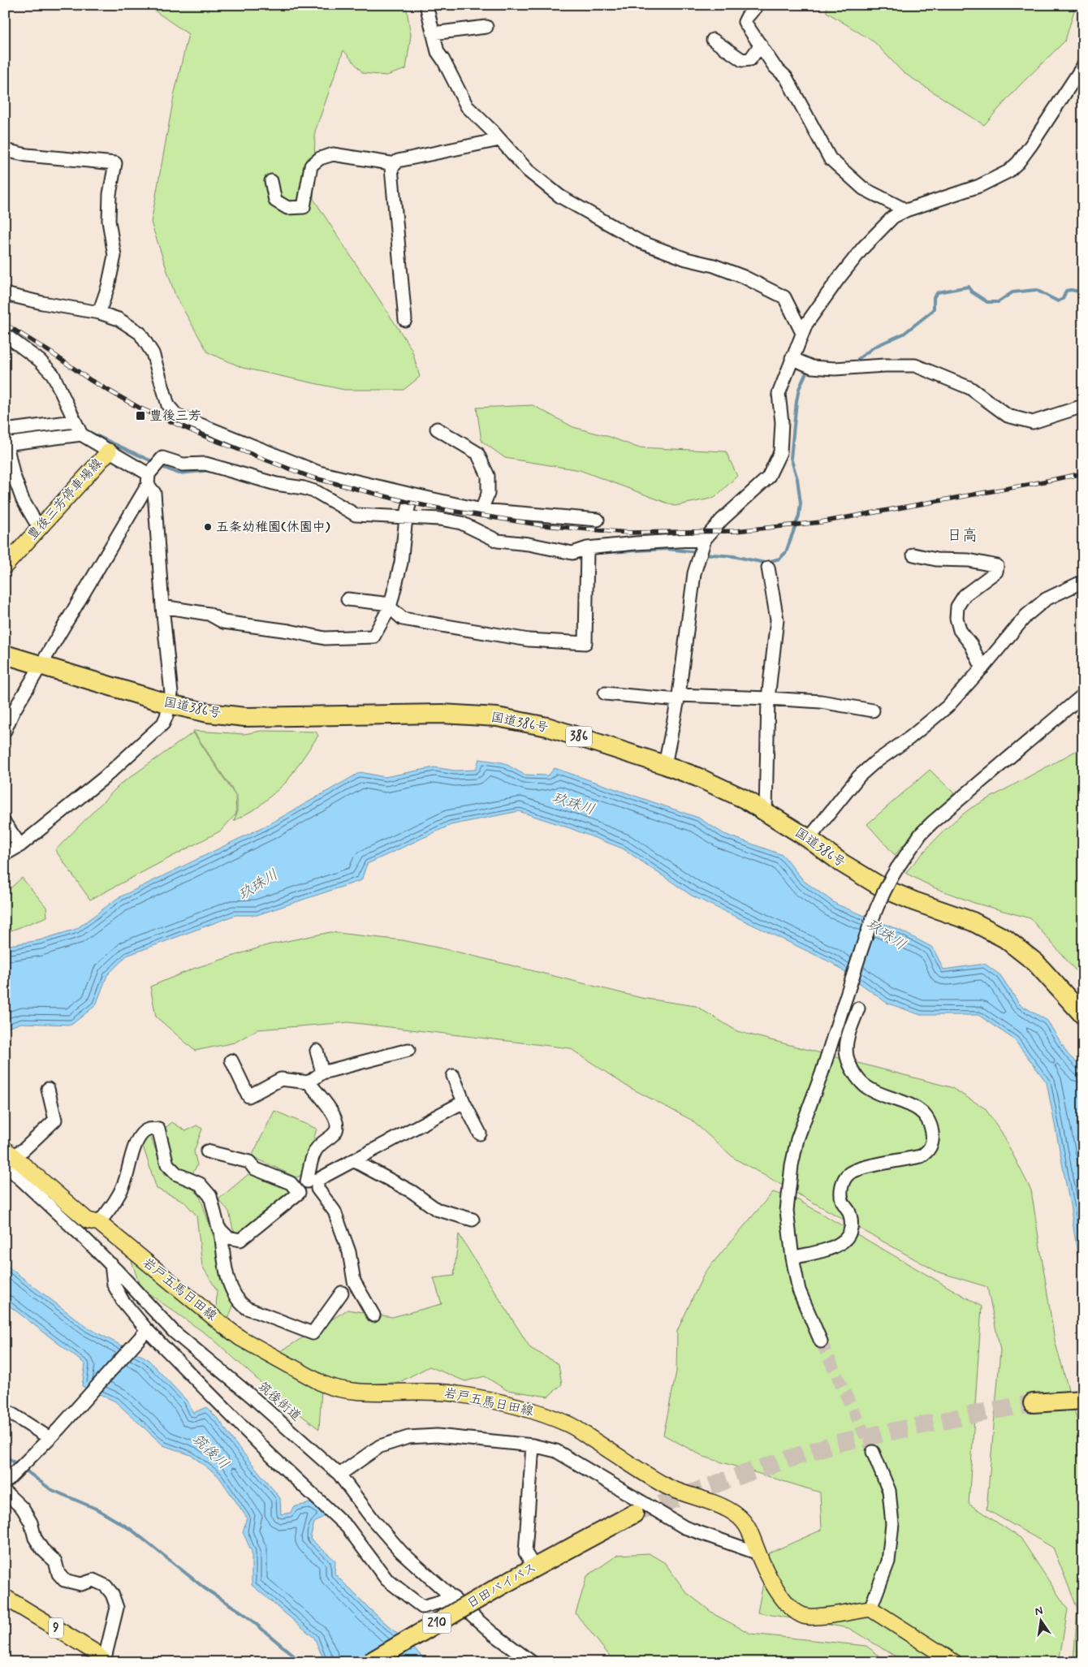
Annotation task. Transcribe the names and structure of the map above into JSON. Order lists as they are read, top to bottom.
{
  "streets": {
    "highway": [
      "国道386号",
      "386",
      "日田バイパス",
      "210"
    ],
    "main road": ["豊後三芳停車場線", "岩戸五馬日田線", "9"],
    "street": ["筑後街道"]
  },
  "crossings": [
    ["岩戸五馬日田線", "筑後街道"]
  ],
  "districts": ["日高"],
  "water": ["玖珠川", "筑後川"],
  "places": {
    "transit": ["豊後三芳"],
    "other": ["五条幼稚園(休園中)"]
  },
  "north": "top"
}
